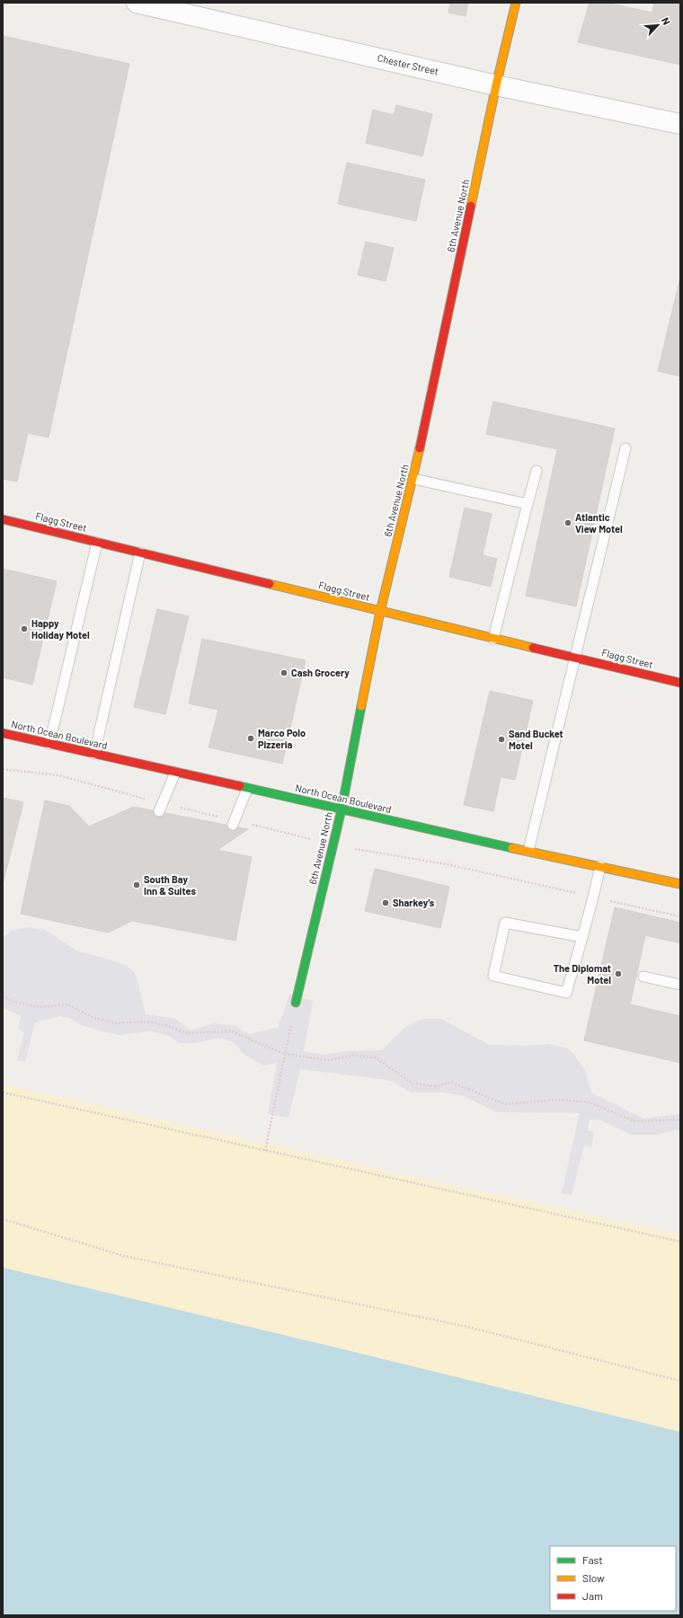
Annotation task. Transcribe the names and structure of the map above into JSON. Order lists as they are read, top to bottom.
{
  "streets": {
    "street": [
      "Chester Street",
      "6th Avenue North",
      "Flagg Street",
      "North Ocean Boulevard"
    ]
  },
  "crossings": [
    ["Chester Street", "6th Avenue North"],
    ["6th Avenue North", "Flagg Street"],
    ["6th Avenue North", "North Ocean Boulevard"]
  ],
  "places": [
    "Atlantic View Motel",
    "Happy Holiday Motel",
    "Cash Grocery",
    "Marco Polo Pizzeria",
    "Sand Bucket Motel",
    "South Bay Inn & Suites",
    "Sharkey's",
    "The Diplomat Motel"
  ],
  "legend": ["Fast", "Slow", "Jam"],
  "north": "top right"
}
